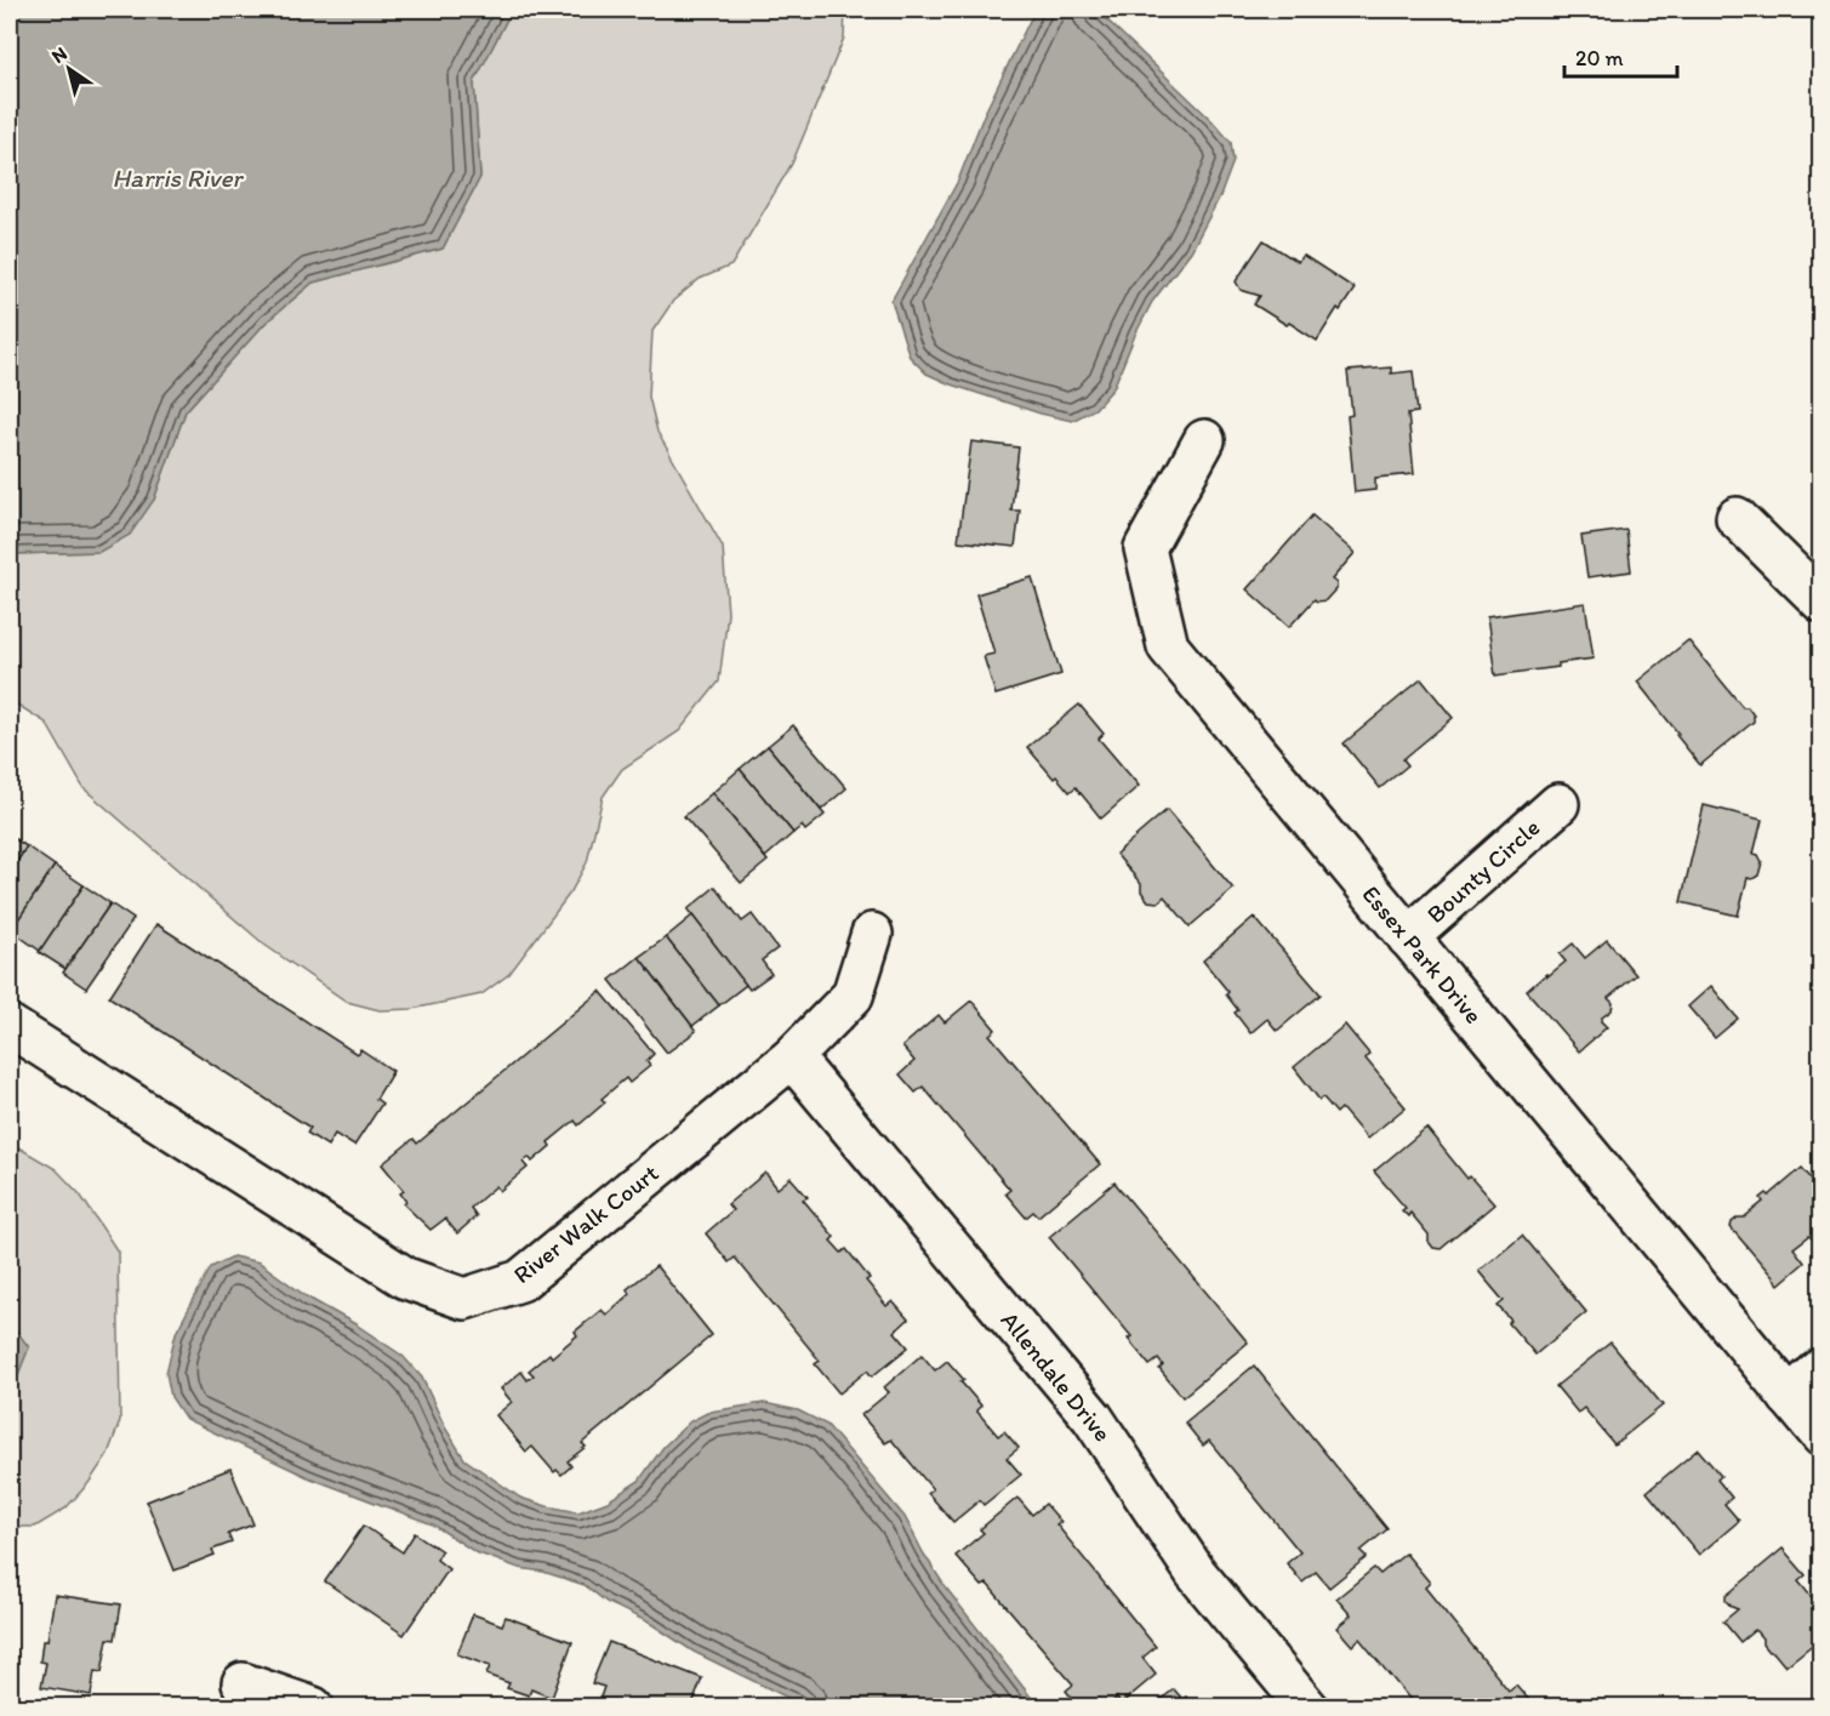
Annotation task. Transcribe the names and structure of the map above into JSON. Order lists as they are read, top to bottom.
{
  "streets": {
    "street": [
      "Bounty Circle",
      "Essex Park Drive",
      "River Walk Court",
      "Allendale Drive"
    ]
  },
  "crossings": [
    ["Bounty Circle", "Essex Park Drive"],
    ["River Walk Court", "Allendale Drive"]
  ],
  "water": ["Harris River"],
  "scale_bar": "20 m",
  "north": "top left"
}
